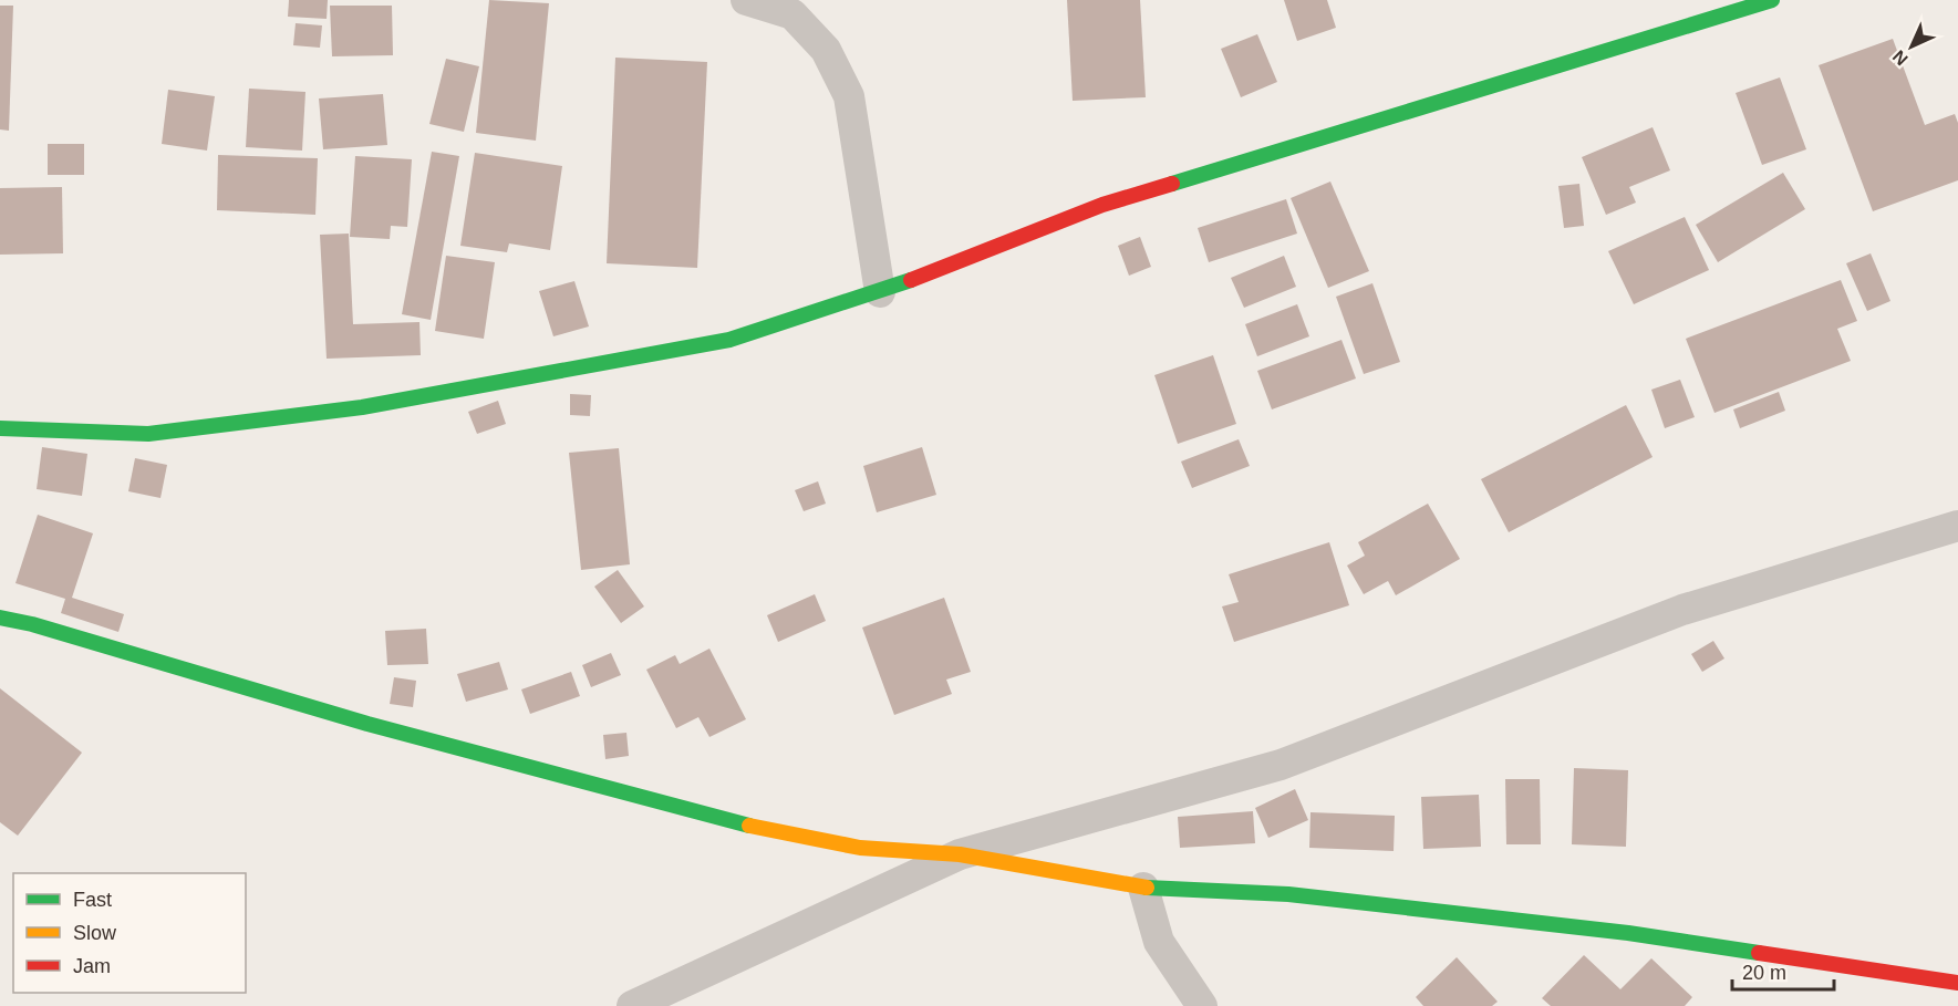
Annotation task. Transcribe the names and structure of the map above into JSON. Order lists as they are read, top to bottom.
{
  "legend": ["Fast", "Slow", "Jam"],
  "scale_bar": "20 m",
  "north": "bottom left"
}
